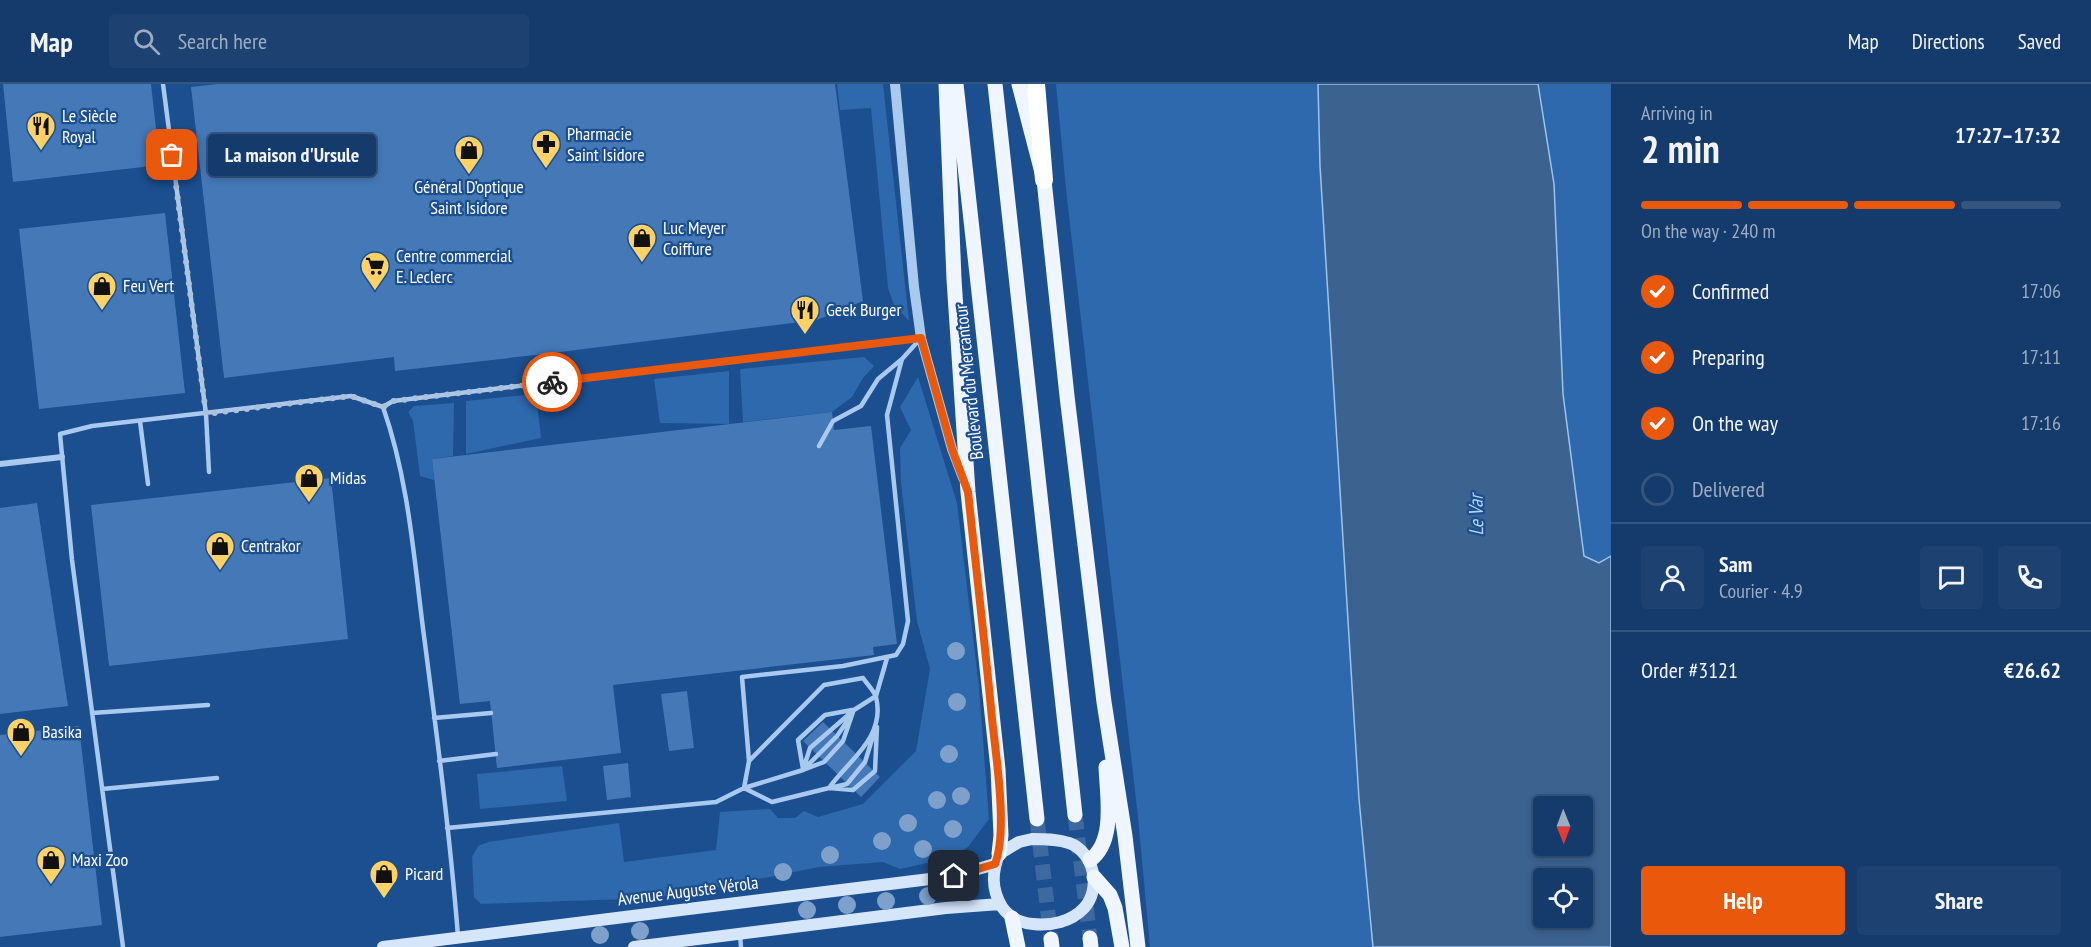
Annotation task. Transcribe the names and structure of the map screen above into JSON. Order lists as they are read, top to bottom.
{
  "streets": {
    "main road": ["Boulevard du Mercantour", "Avenue Auguste Vérola"]
  },
  "water": ["Le Var"],
  "places": {
    "restaurant": ["Le Siècle Royal", "Geek Burger"],
    "other": ["La maison d'Ursule"],
    "pharmacy": ["Pharmacie Saint Isidore"],
    "shop": [
      "Général D’optique Saint Isidore",
      "Luc Meyer Coiffure",
      "Feu Vert",
      "Midas",
      "Centrakor",
      "Basika",
      "Maxi Zoo",
      "Picard"
    ],
    "supermarket": ["Centre commercial E. Leclerc"]
  },
  "north": "bottom",
  "page": {
    "header": "Map",
    "search": "Search here",
    "nav": ["Map", "Directions", "Saved"],
    "heading": ["2 min", "Arriving in", "17:27–17:32"],
    "panel": [
      "Sam",
      "Courier · 4.9",
      "Order #3121",
      "€26.62"
    ],
    "bubble": "La maison d'Ursule",
    "bar": "On the way · 240 m",
    "list": [
      ["Confirmed", "17:06"],
      ["Preparing", "17:11"],
      ["On the way", "17:16"],
      "Delivered"
    ],
    "buttons": ["Help", "Share"]
  }
}
